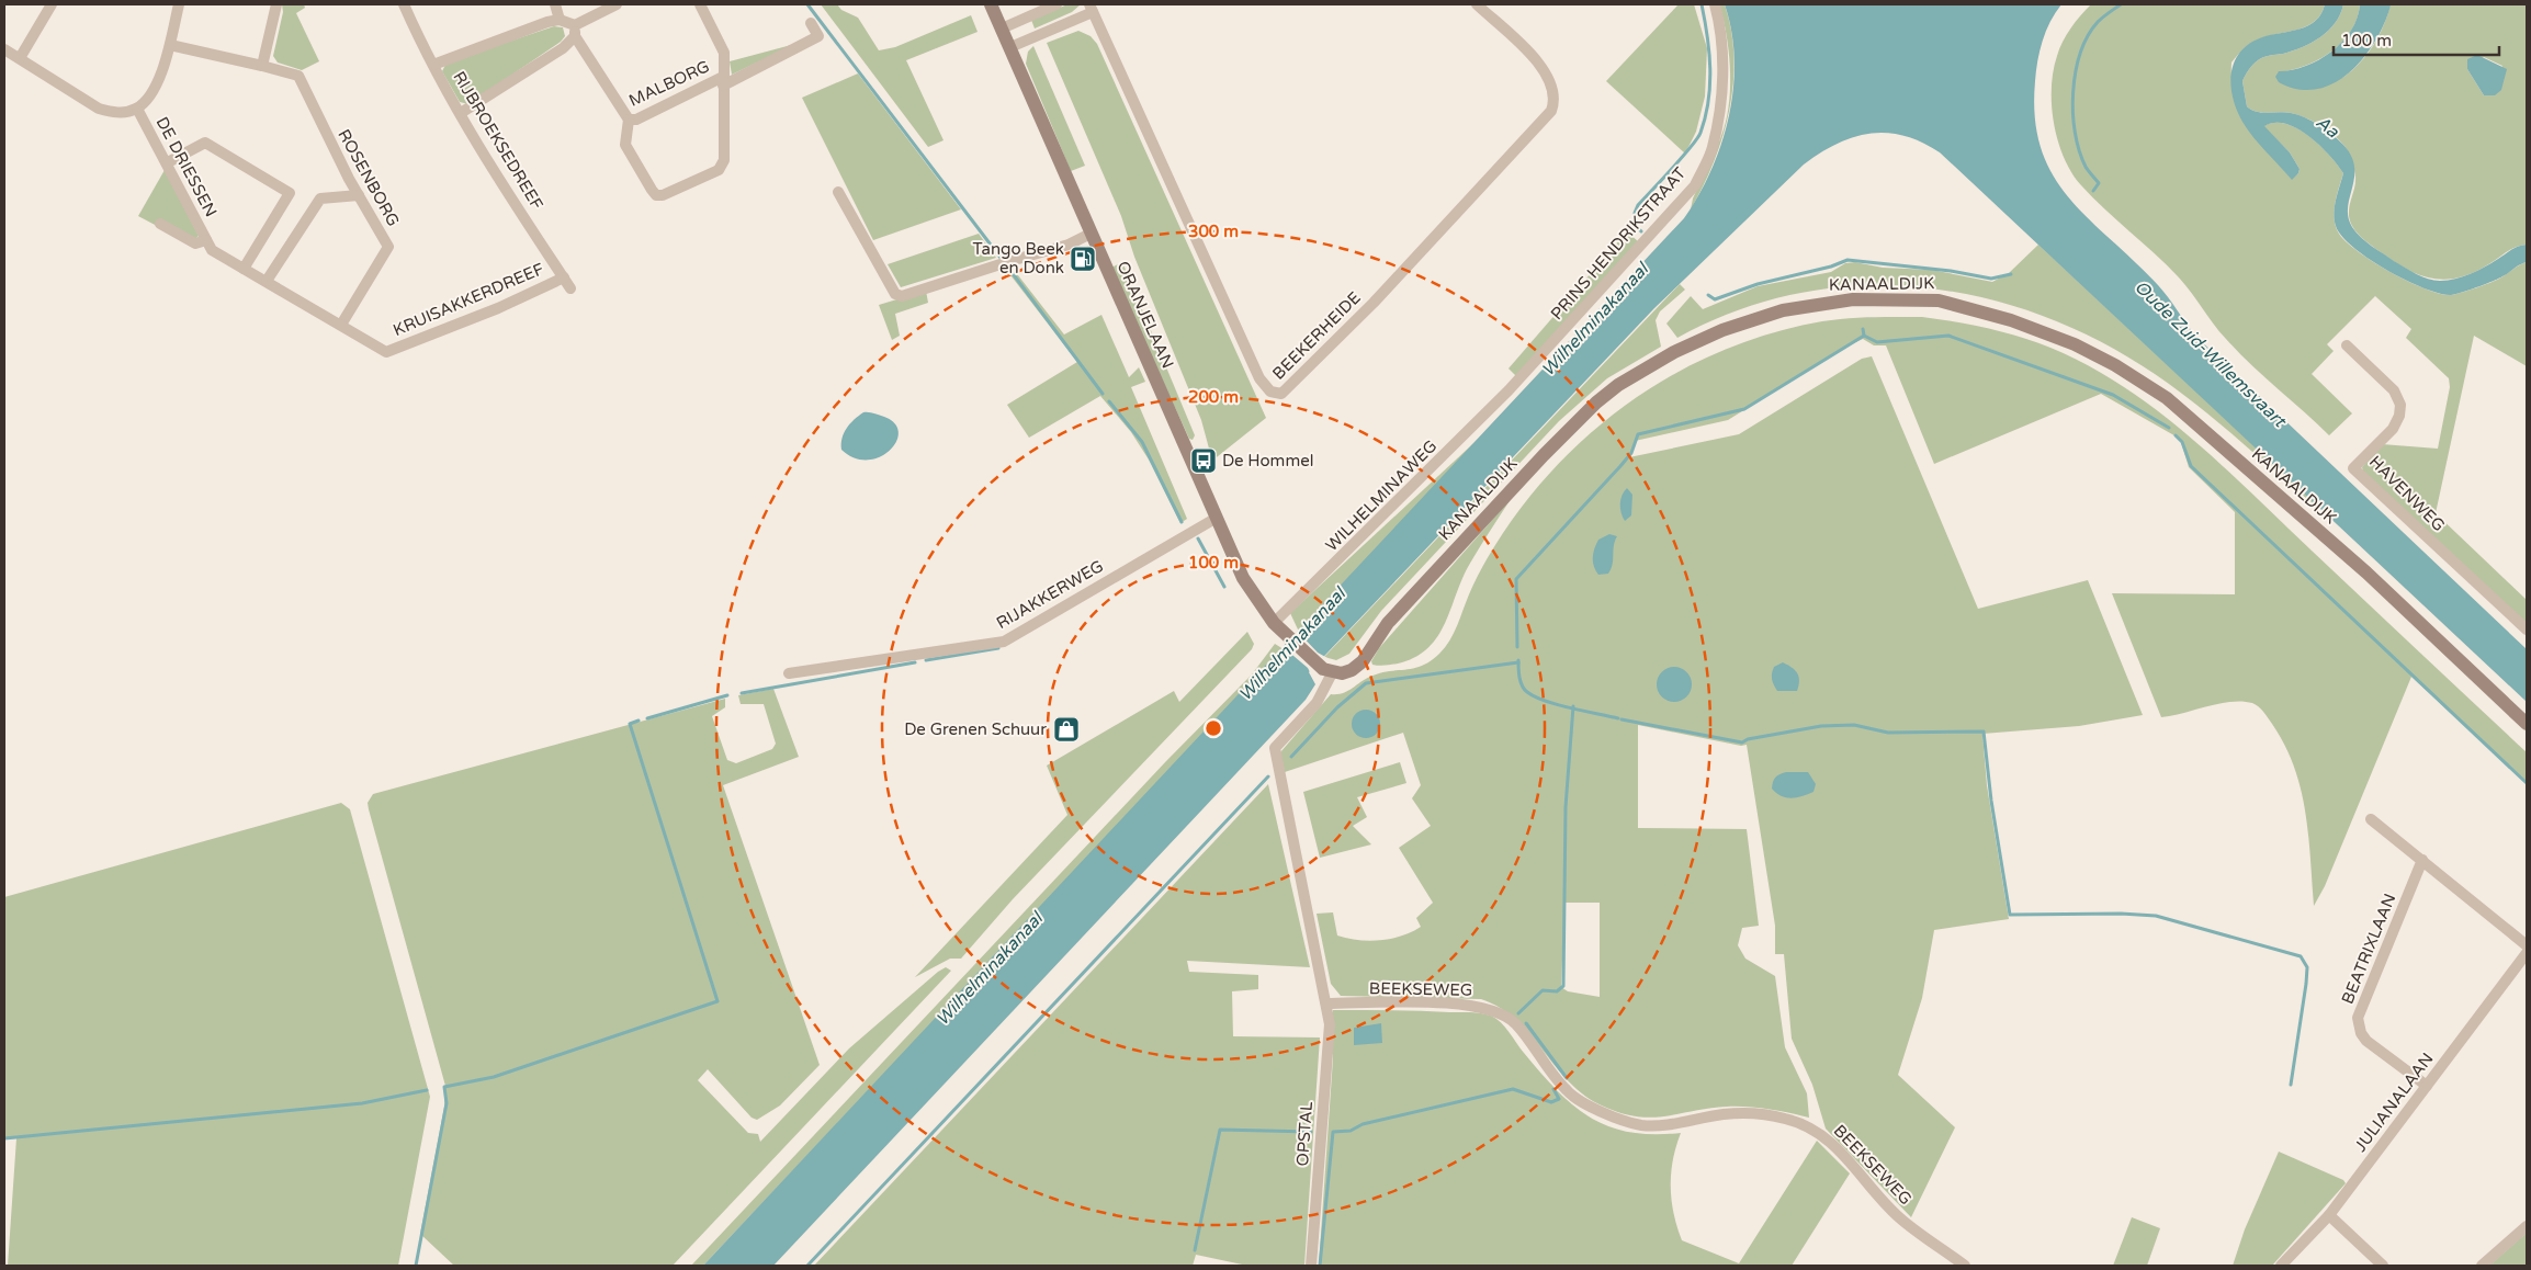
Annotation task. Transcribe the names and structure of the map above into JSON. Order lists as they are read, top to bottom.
{
  "streets": {
    "main road": ["KANAALDIJK", "ORANJELAAN"],
    "street": [
      "MALBORG",
      "RIJBROEKSEDREEF",
      "DE DRIESSEN",
      "ROSENBORG",
      "PRINS HENDRIKSTRAAT",
      "KRUISAKKERDREEF",
      "BEEKERHEIDE",
      "HAVENWEG",
      "WILHELMINAWEG",
      "RIJAKKERWEG",
      "BEATRIXLAAN",
      "BEEKSEWEG",
      "JULIANALAAN",
      "OPSTAL"
    ]
  },
  "crossings": [
    ["RIJBROEKSEDREEF", "KRUISAKKERDREEF"],
    ["DE DRIESSEN", "KRUISAKKERDREEF"],
    ["ROSENBORG", "KRUISAKKERDREEF"],
    ["PRINS HENDRIKSTRAAT", "WILHELMINAWEG"],
    ["KANAALDIJK", "ORANJELAAN"],
    ["ORANJELAAN", "BEEKERHEIDE"],
    ["ORANJELAAN", "WILHELMINAWEG"],
    ["ORANJELAAN", "RIJAKKERWEG"],
    ["BEATRIXLAAN", "JULIANALAAN"],
    ["BEEKSEWEG", "OPSTAL"]
  ],
  "water": ["Aa", "Wilhelminakanaal", "Oude Zuid-Willemsvaart"],
  "places": {
    "fuel station": ["Tango Beek en Donk"],
    "bus stop": ["De Hommel"],
    "shop": ["De Grenen Schuur"]
  },
  "scale_bar": "100 m",
  "rings": ["300 m", "200 m", "100 m"]
}
